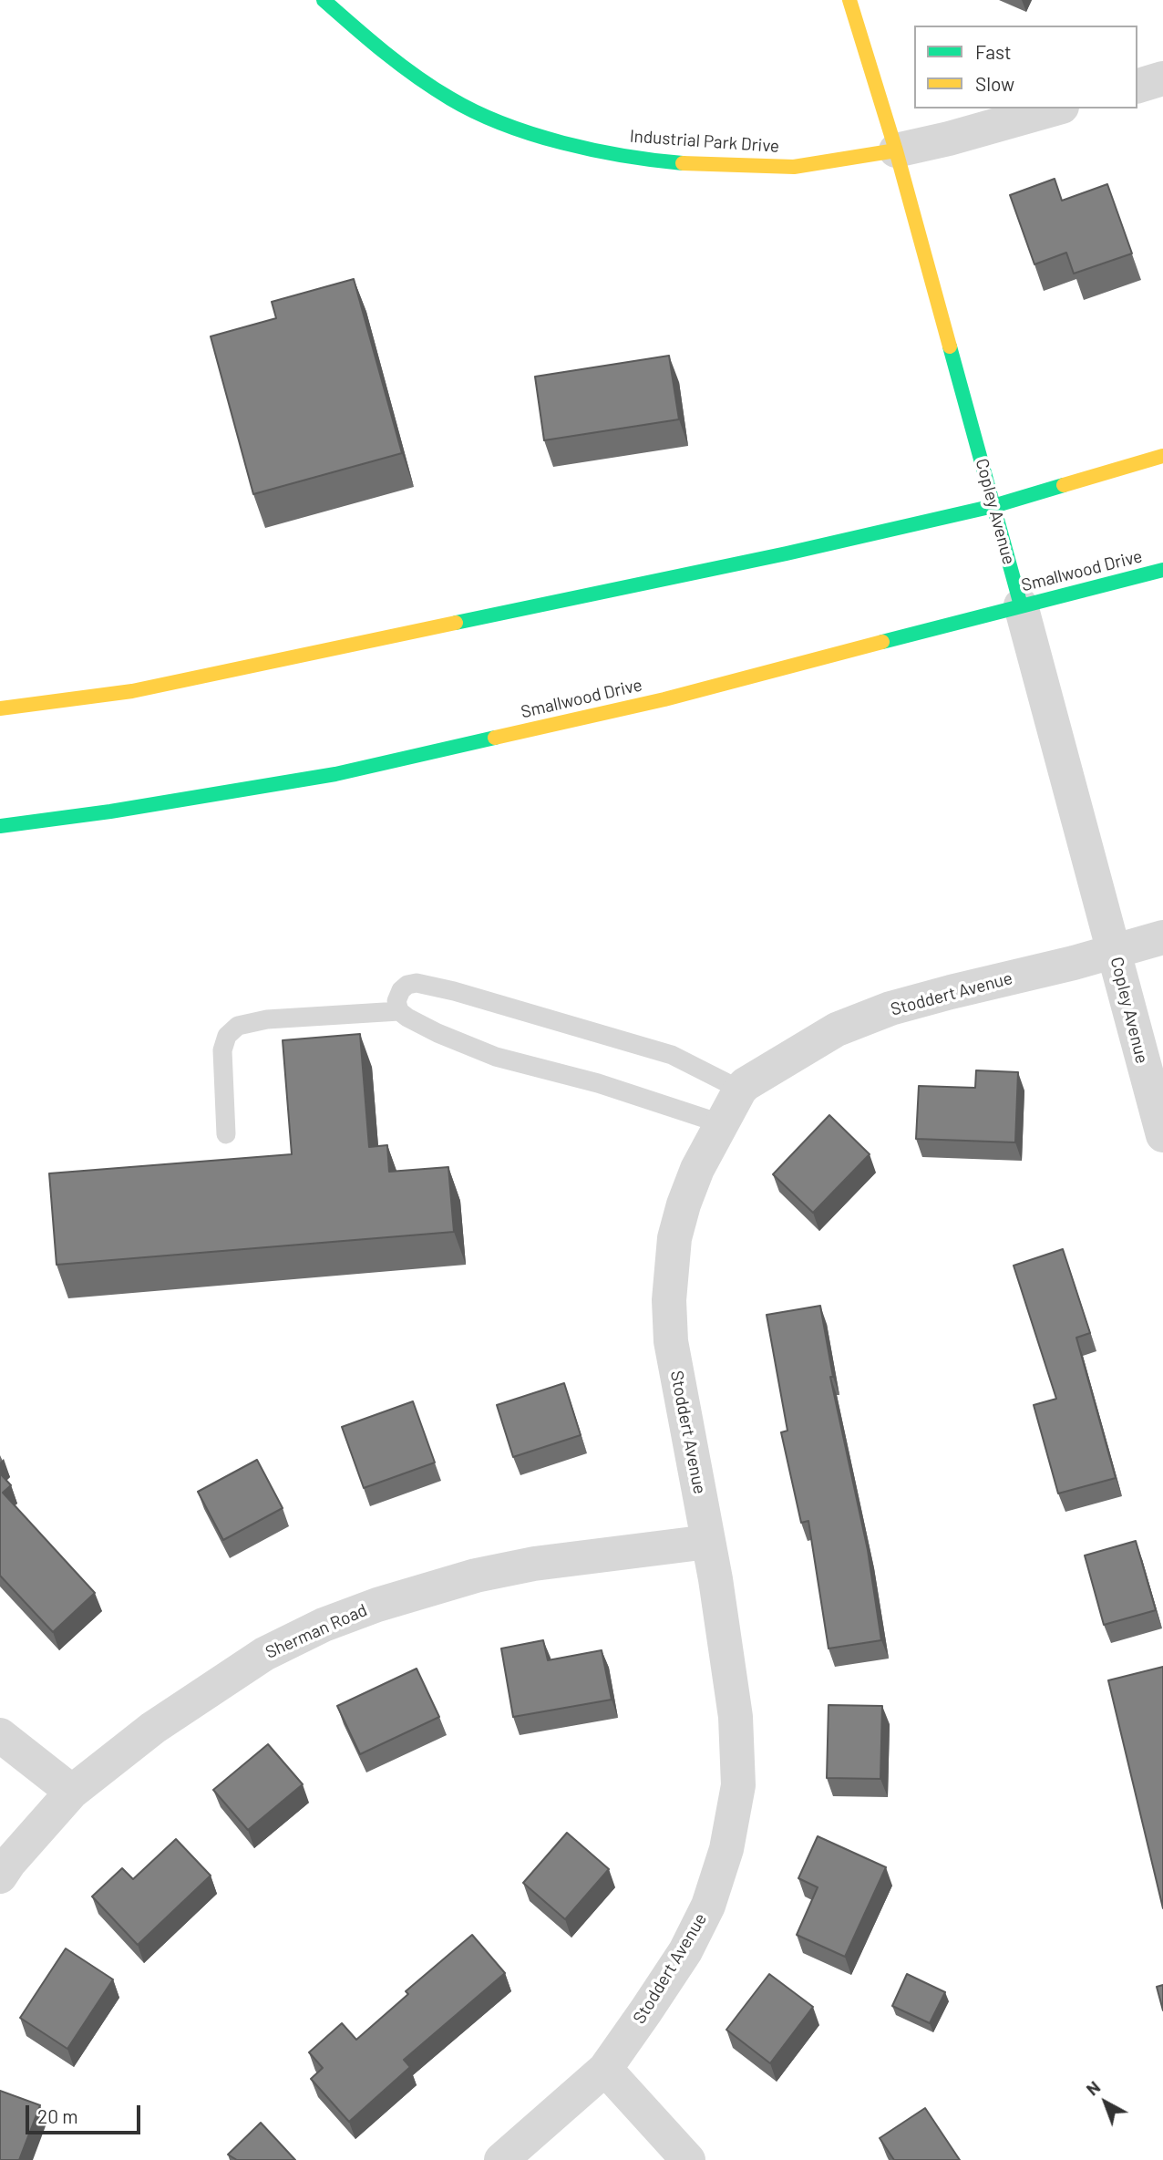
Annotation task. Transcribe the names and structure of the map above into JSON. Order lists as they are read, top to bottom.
{
  "streets": {
    "main road": ["Industrial Park Drive", "Copley Avenue", "Smallwood Drive"],
    "street": ["Stoddert Avenue", "Sherman Road"]
  },
  "crossings": [
    ["Industrial Park Drive", "Copley Avenue"],
    ["Copley Avenue", "Smallwood Drive"],
    ["Copley Avenue", "Stoddert Avenue"],
    ["Stoddert Avenue", "Sherman Road"]
  ],
  "legend": ["Fast", "Slow"],
  "scale_bar": "20 m",
  "north": "top left"
}
